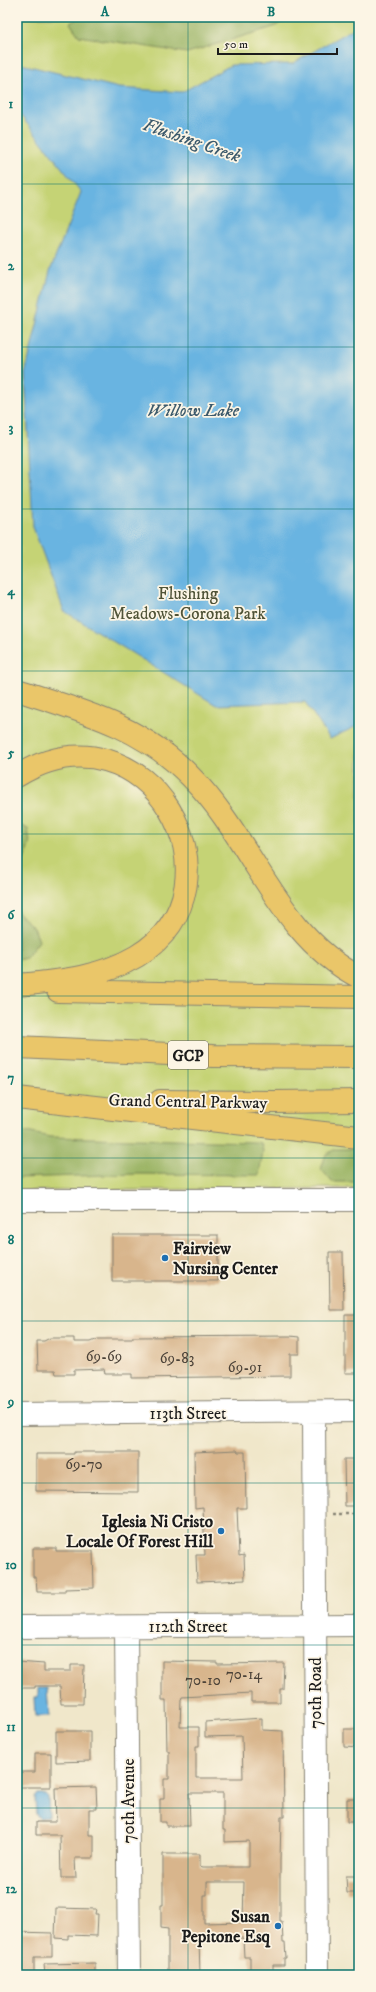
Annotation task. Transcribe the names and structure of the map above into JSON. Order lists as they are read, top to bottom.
{
  "streets": {
    "highway": ["GCP", "Grand Central Parkway"],
    "street": [
      "113th Street",
      "112th Street",
      "70th Road",
      "70th Avenue"
    ]
  },
  "crossings": [
    ["113th Street", "70th Road"],
    ["112th Street", "70th Road"],
    ["112th Street", "70th Avenue"]
  ],
  "water": ["Flushing Creek", "Willow Lake"],
  "parks": ["Flushing Meadows-Corona Park"],
  "places": ["Fairview Nursing Center", "Iglesia Ni Cristo Locale Of Forest Hill", "Susan Pepitone Esq"],
  "house_numbers": [
    "69-69",
    "69-83",
    "69-91",
    "69-70",
    "70-14",
    "70-10"
  ],
  "scale_bar": "50 m",
  "grid": {
    "columns": ["A", "B"],
    "rows": [
      "1",
      "2",
      "3",
      "4",
      "5",
      "6",
      "7",
      "8",
      "9",
      "10",
      "11",
      "12"
    ]
  }
}
